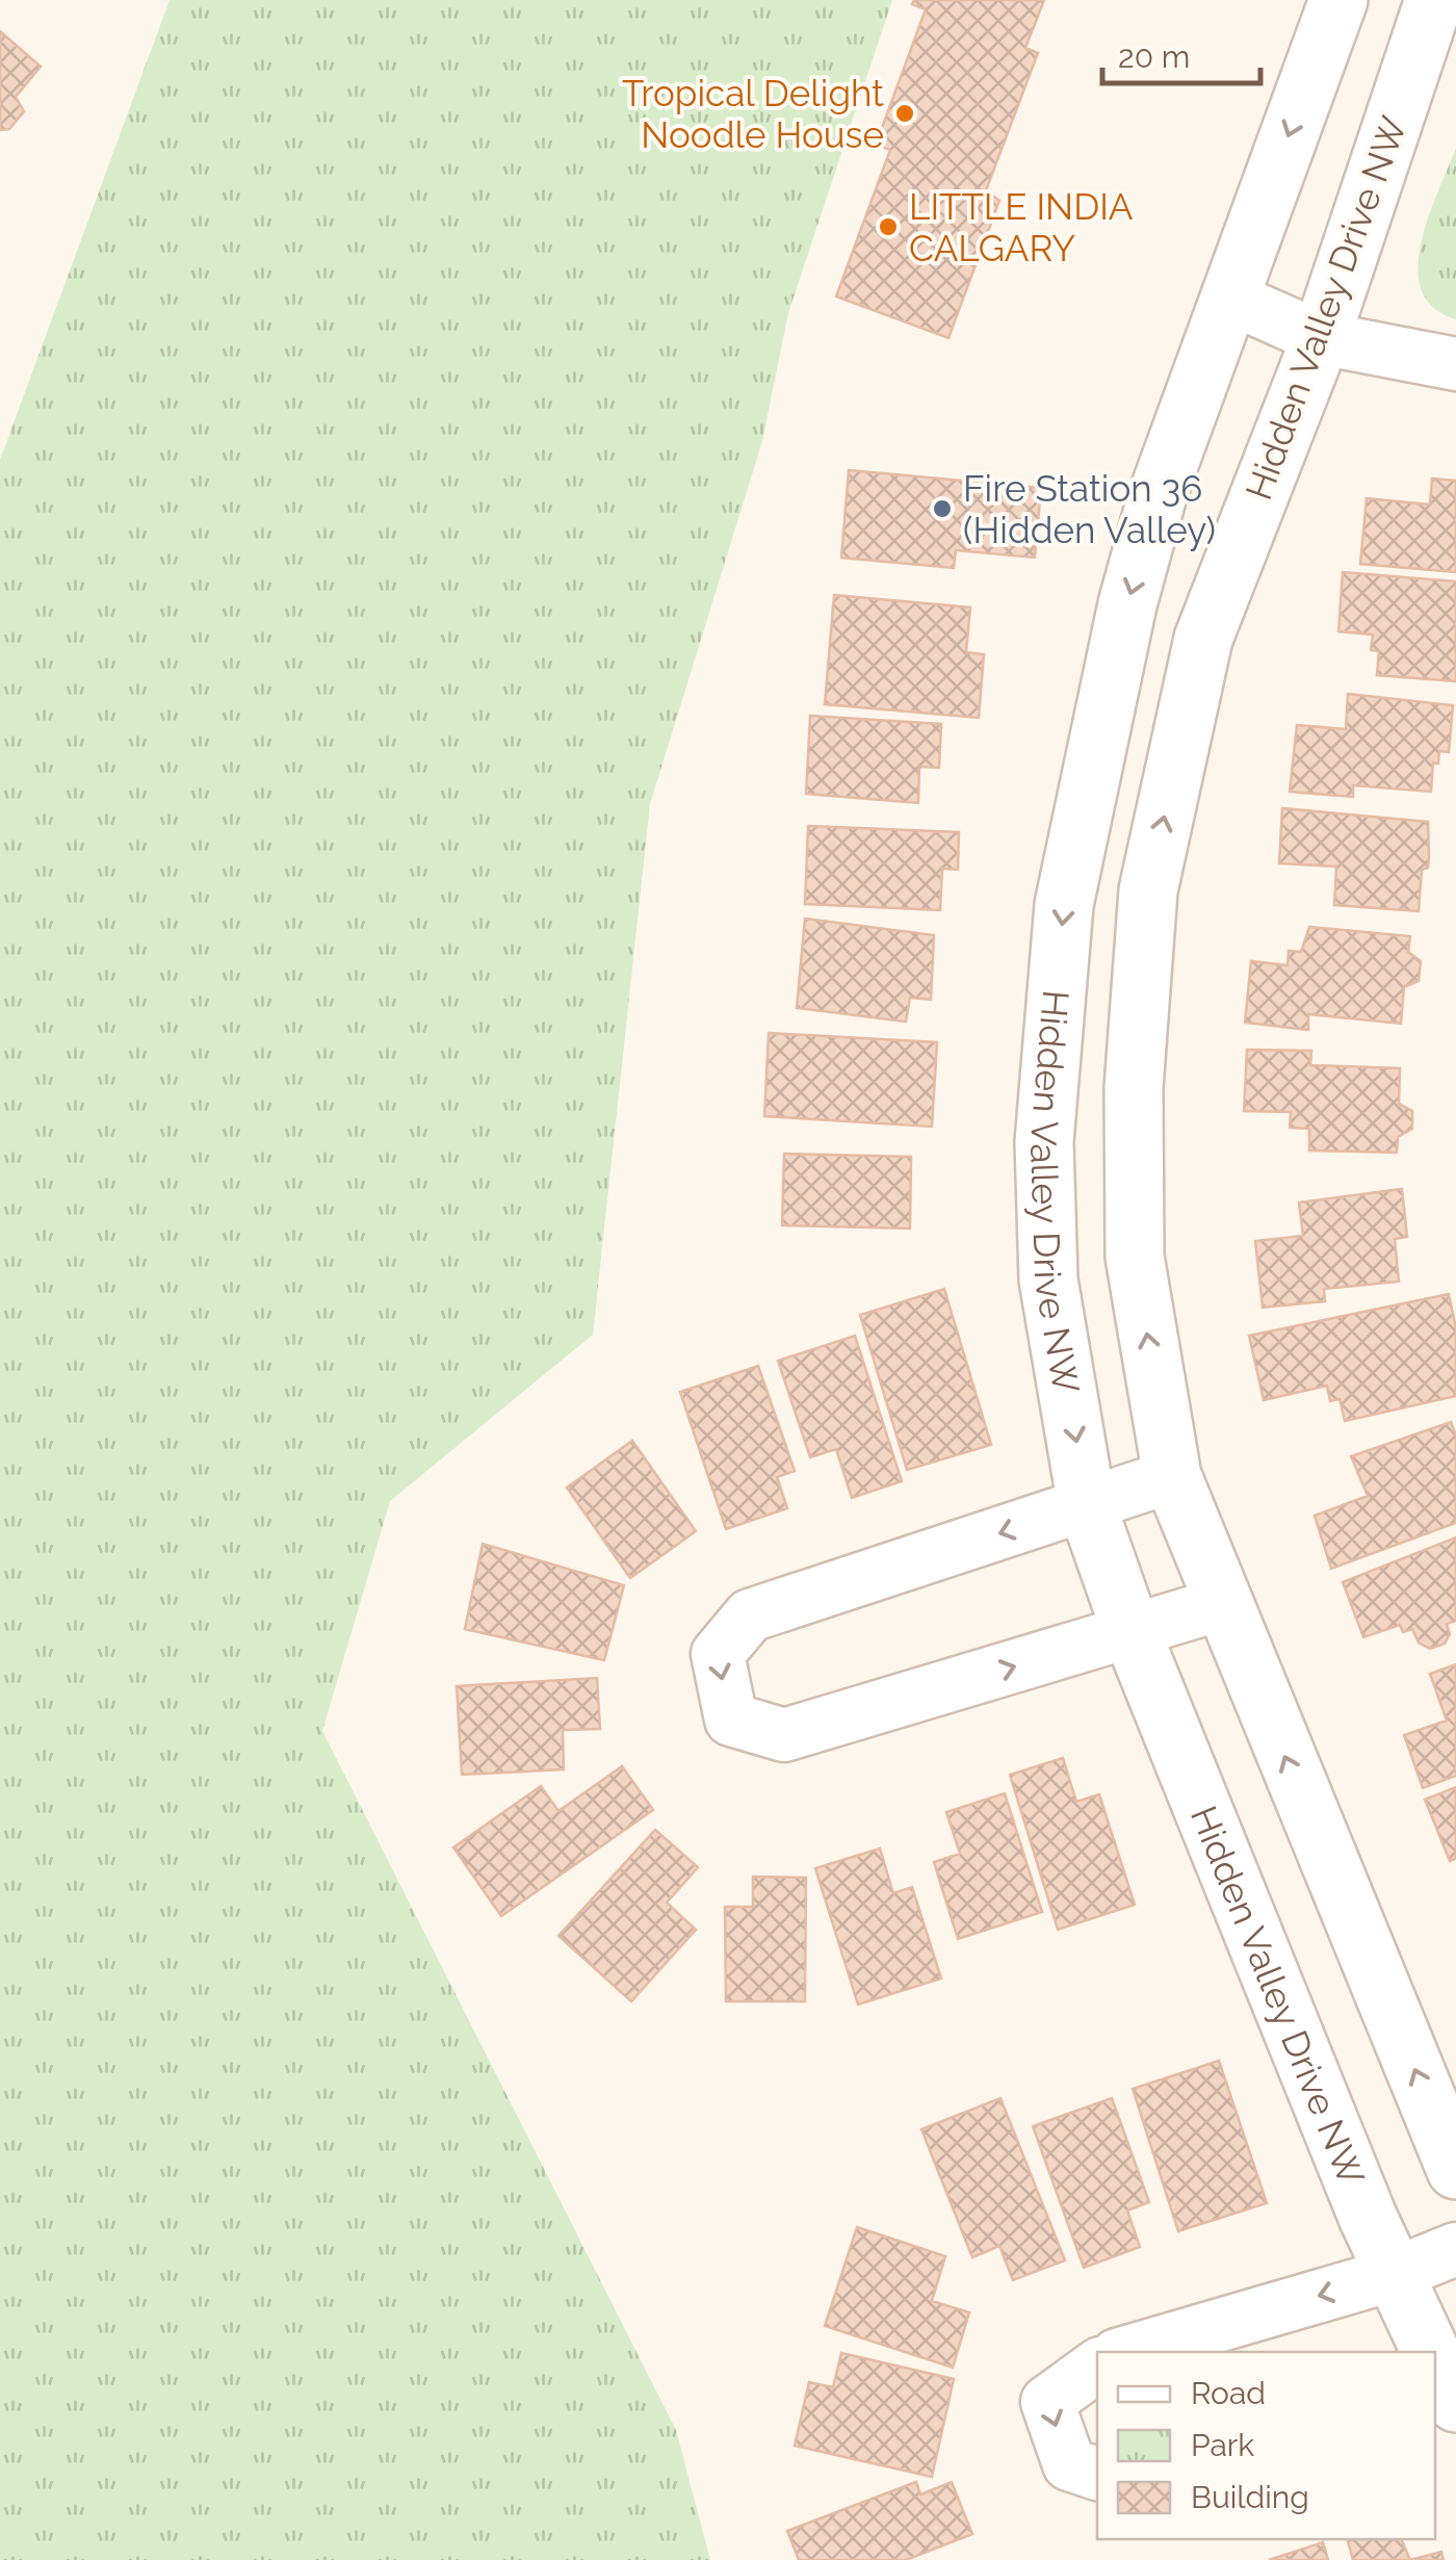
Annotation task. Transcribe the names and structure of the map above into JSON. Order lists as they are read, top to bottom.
{
  "streets": {
    "street": ["Hidden Valley Drive NW"]
  },
  "places": ["Tropical Delight Noodle House", "LITTLE INDIA CALGARY", "Fire Station 36 (Hidden Valley)"],
  "legend": ["Road", "Park", "Building"],
  "scale_bar": "20 m"
}
